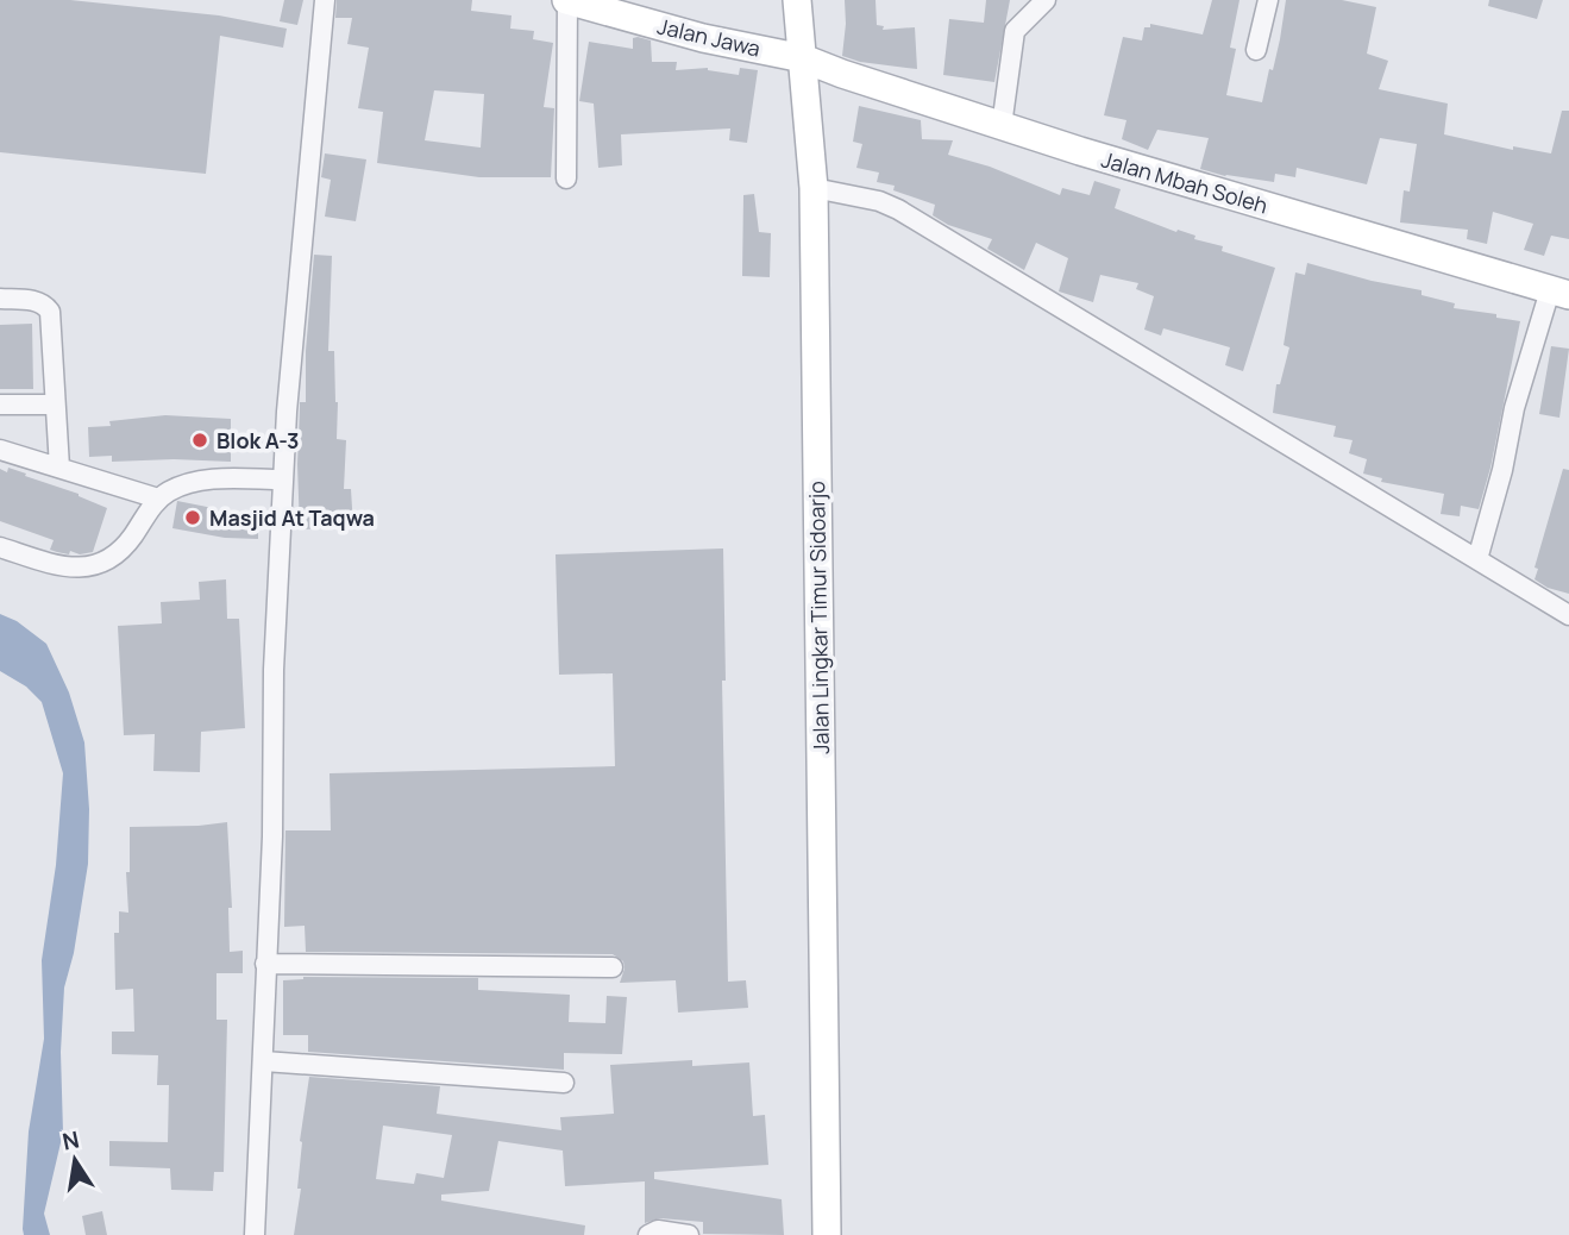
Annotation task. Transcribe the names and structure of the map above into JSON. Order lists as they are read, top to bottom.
{
  "streets": {
    "main road": ["Jalan Jawa", "Jalan Mbah Soleh", "Jalan Lingkar Timur Sidoarjo"]
  },
  "crossings": [
    ["Jalan Jawa", "Jalan Mbah Soleh"],
    ["Jalan Jawa", "Jalan Lingkar Timur Sidoarjo"],
    ["Jalan Mbah Soleh", "Jalan Lingkar Timur Sidoarjo"]
  ],
  "places": ["Blok A-3", "Masjid At Taqwa"],
  "north": "top"
}
